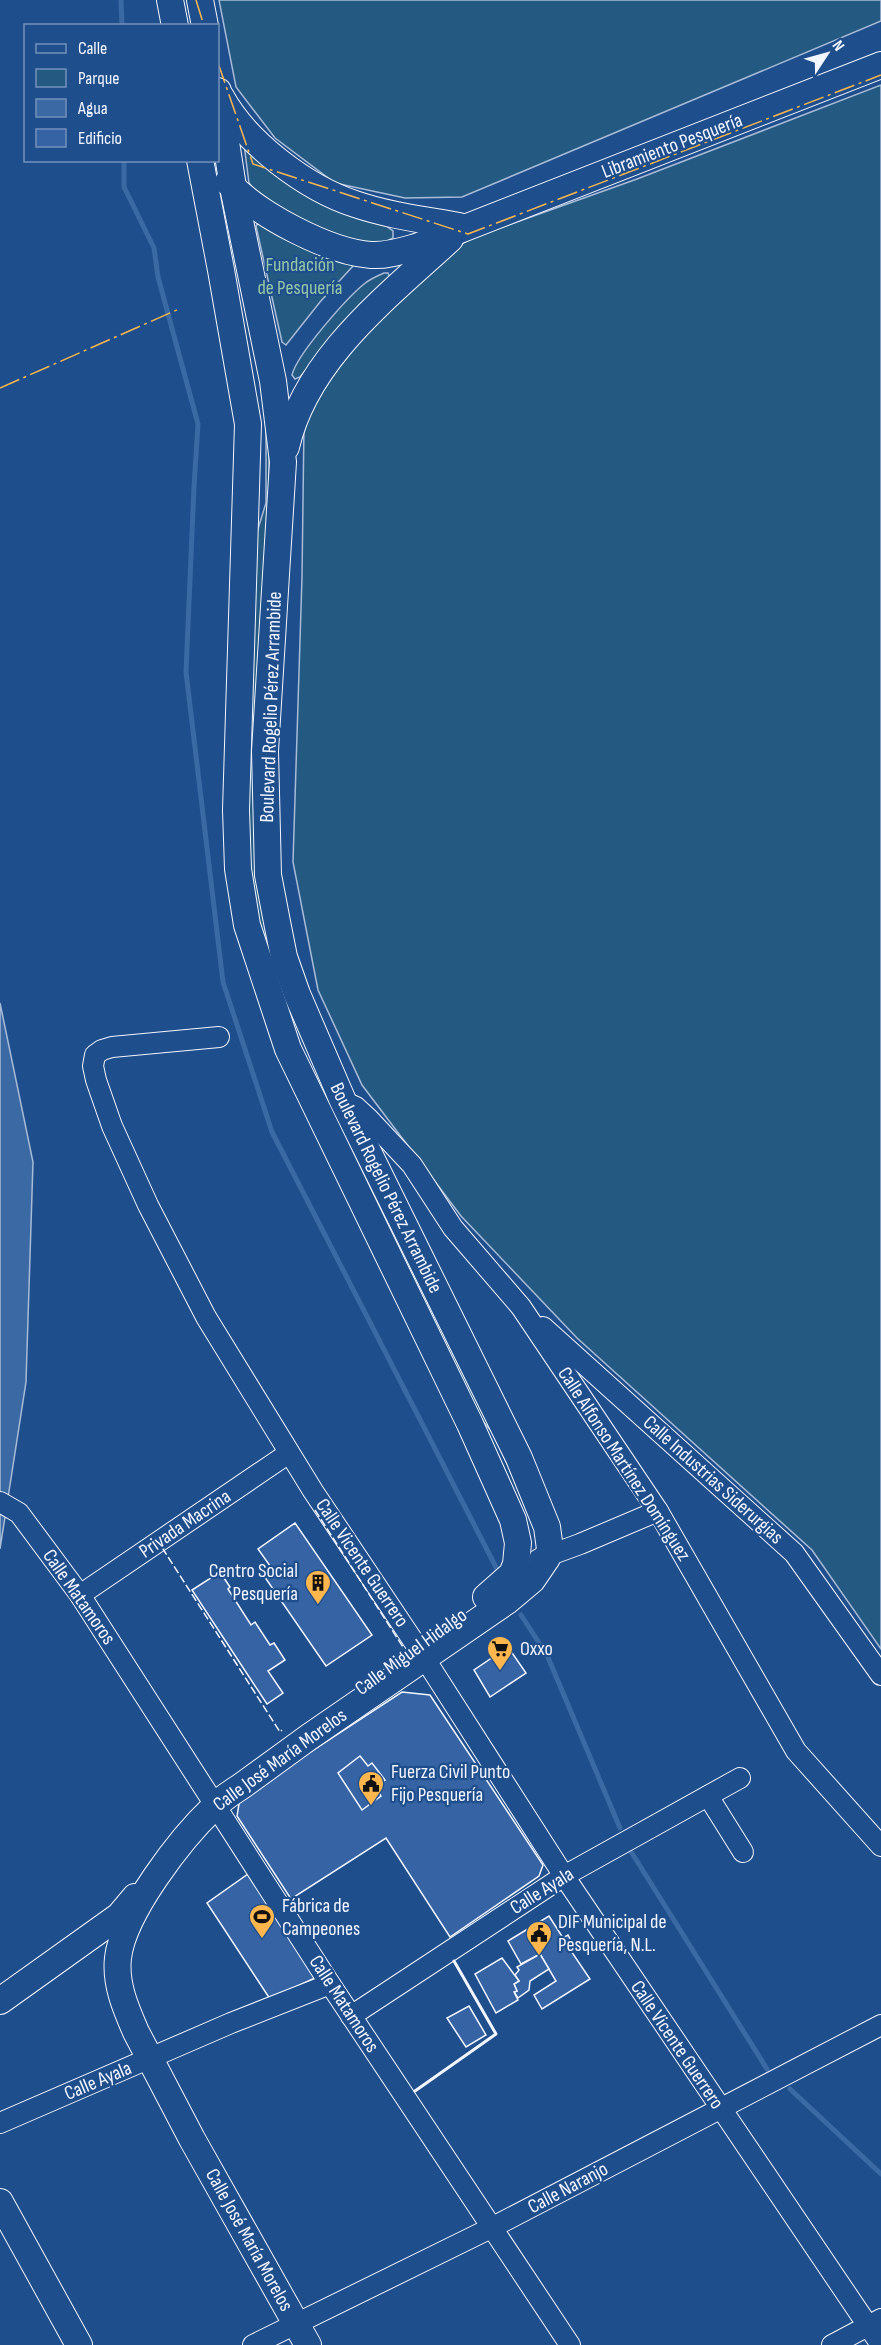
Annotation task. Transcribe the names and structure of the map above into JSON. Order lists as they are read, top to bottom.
{
  "streets": {
    "main road": [
      "Libramiento Pesquería",
      "Boulevard Rogelio Pérez Arrambide",
      "Calle Miguel Hidalgo",
      "Calle José María Morelos"
    ],
    "street": [
      "Calle Alfonso Martínez Domínguez",
      "Calle Industrias Siderurgias",
      "Privada Macrina",
      "Calle Vicente Guerrero",
      "Calle Matamoros",
      "Calle Ayala",
      "Calle Naranjo"
    ]
  },
  "crossings": [
    ["Libramiento Pesquería", "Boulevard Rogelio Pérez Arrambide"],
    ["Boulevard Rogelio Pérez Arrambide", "Calle Alfonso Martínez Domínguez"],
    ["Boulevard Rogelio Pérez Arrambide", "Calle Miguel Hidalgo"],
    ["Boulevard Rogelio Pérez Arrambide", "Calle José María Morelos"],
    ["Calle Alfonso Martínez Domínguez", "Calle Industrias Siderurgias"],
    ["Privada Macrina", "Calle Vicente Guerrero"],
    ["Privada Macrina", "Calle Matamoros"],
    ["Calle Vicente Guerrero", "Calle Miguel Hidalgo"],
    ["Calle Vicente Guerrero", "Calle José María Morelos"],
    ["Calle Vicente Guerrero", "Calle Ayala"],
    ["Calle Vicente Guerrero", "Calle Naranjo"],
    ["Calle Matamoros", "Calle José María Morelos"],
    ["Calle Matamoros", "Calle Ayala"],
    ["Calle Matamoros", "Calle Naranjo"],
    ["Calle Miguel Hidalgo", "Calle José María Morelos"],
    ["Calle José María Morelos", "Calle Ayala"],
    ["Calle José María Morelos", "Calle Naranjo"]
  ],
  "parks": ["Fundación de Pesquería"],
  "places": {
    "building": ["Centro Social Pesquería"],
    "supermarket": ["Oxxo"],
    "public building": ["Fuerza Civil Punto Fijo Pesquería", "DIF Municipal de Pesquería, N.L."],
    "sports": ["Fábrica de Campeones"]
  },
  "legend": [
    "Calle",
    "Parque",
    "Agua",
    "Edificio"
  ],
  "north": "top right"
}
